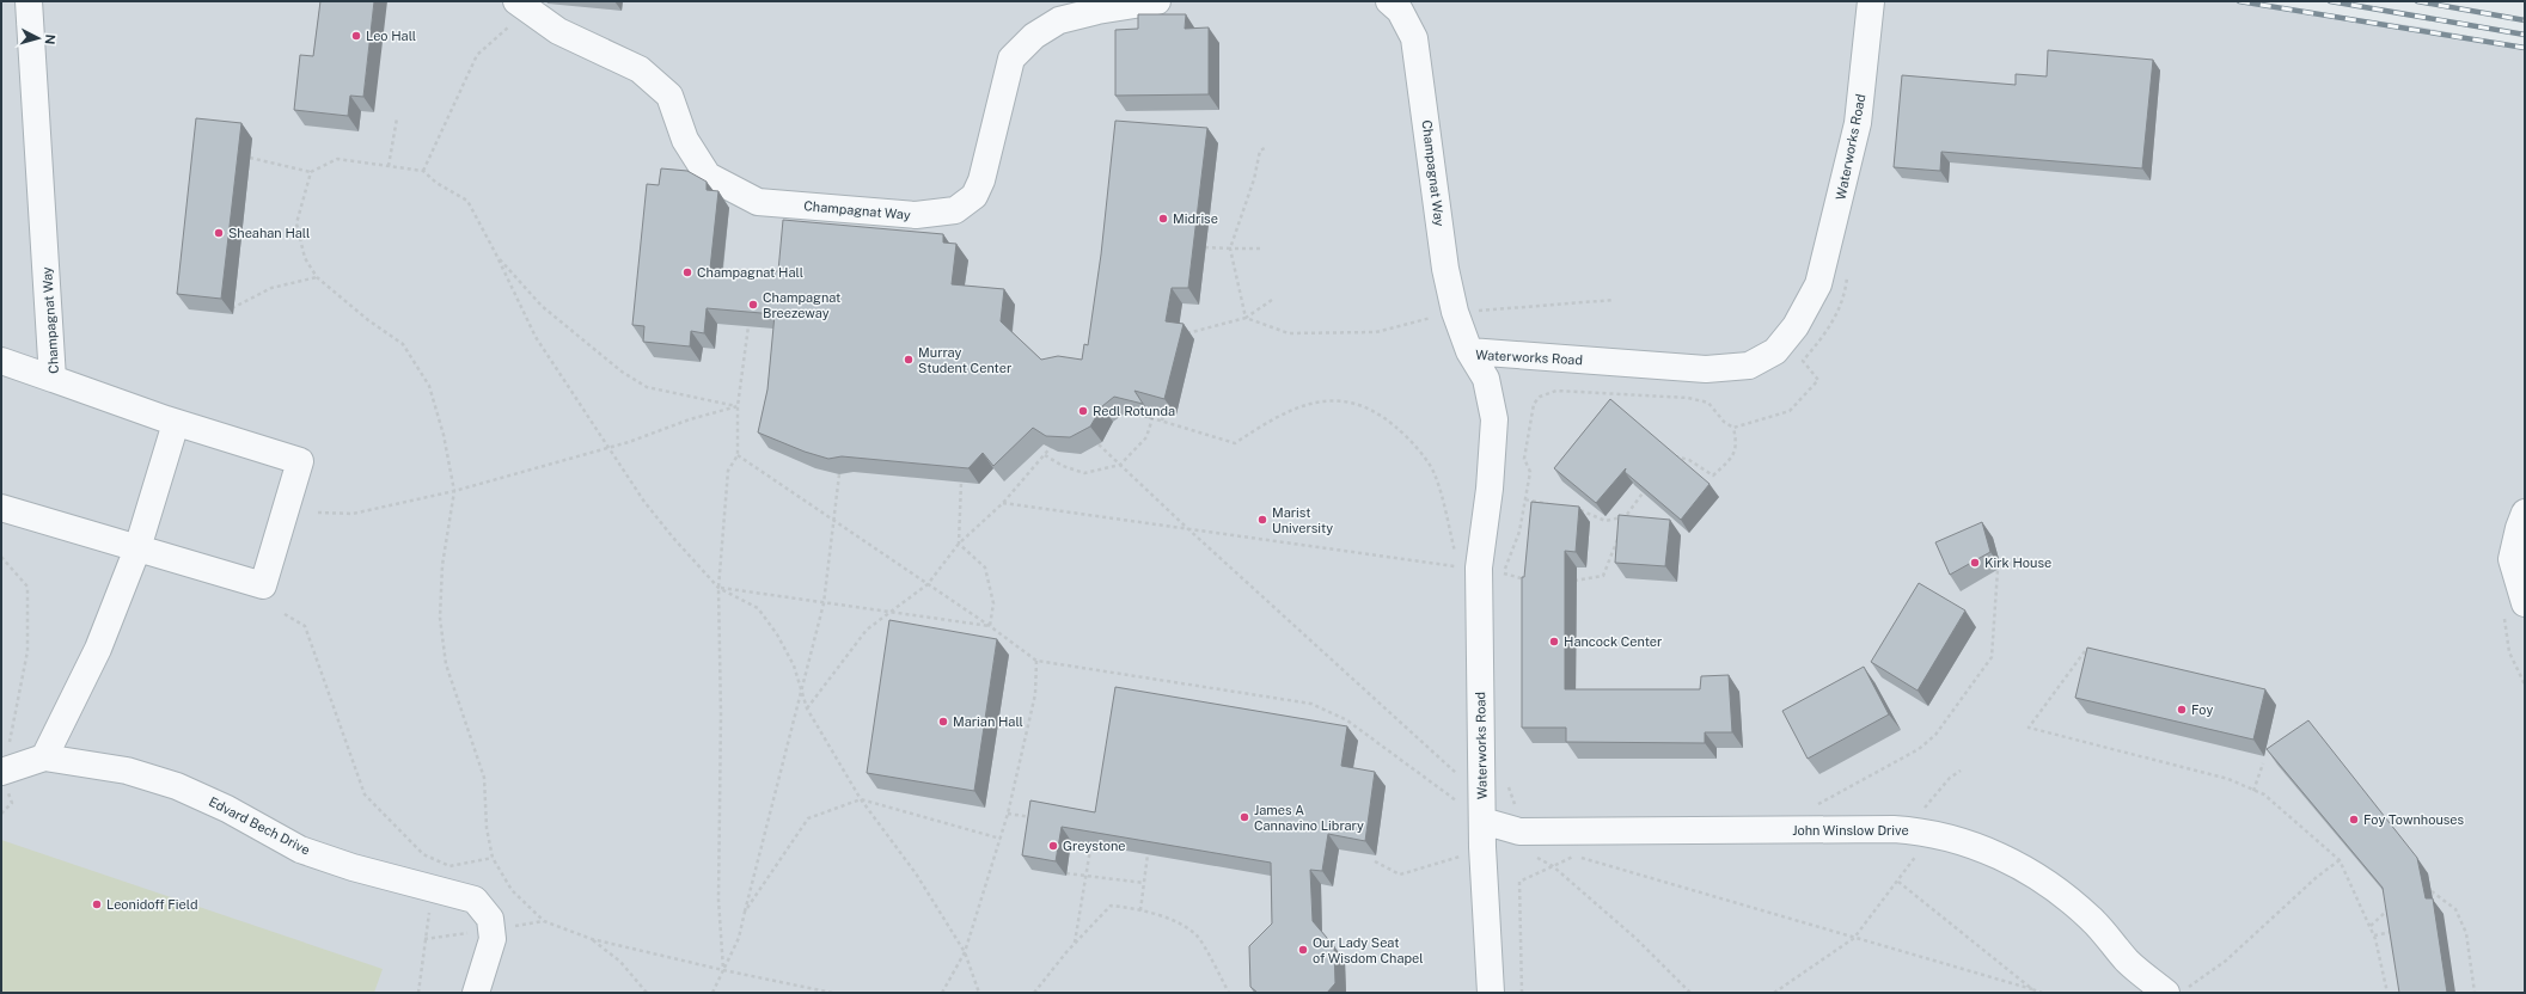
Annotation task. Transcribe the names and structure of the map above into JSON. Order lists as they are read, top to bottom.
{
  "streets": {
    "lane": [
      "Waterworks Road",
      "Champagnat Way",
      "Edvard Bech Drive",
      "John Winslow Drive"
    ]
  },
  "crossings": [
    ["Waterworks Road", "Champagnat Way"],
    ["Waterworks Road", "John Winslow Drive"]
  ],
  "places": [
    "Leo Hall",
    "Midrise",
    "Sheahan Hall",
    "Champagnat Hall",
    "Champagnat Breezeway",
    "Murray Student Center",
    "Redl Rotunda",
    "Marist University",
    "Kirk House",
    "Hancock Center",
    "Foy",
    "Marian Hall",
    "James A Cannavino Library",
    "Foy Townhouses",
    "Greystone",
    "Leonidoff Field",
    "Our Lady Seat of Wisdom Chapel"
  ],
  "north": "right"
}
